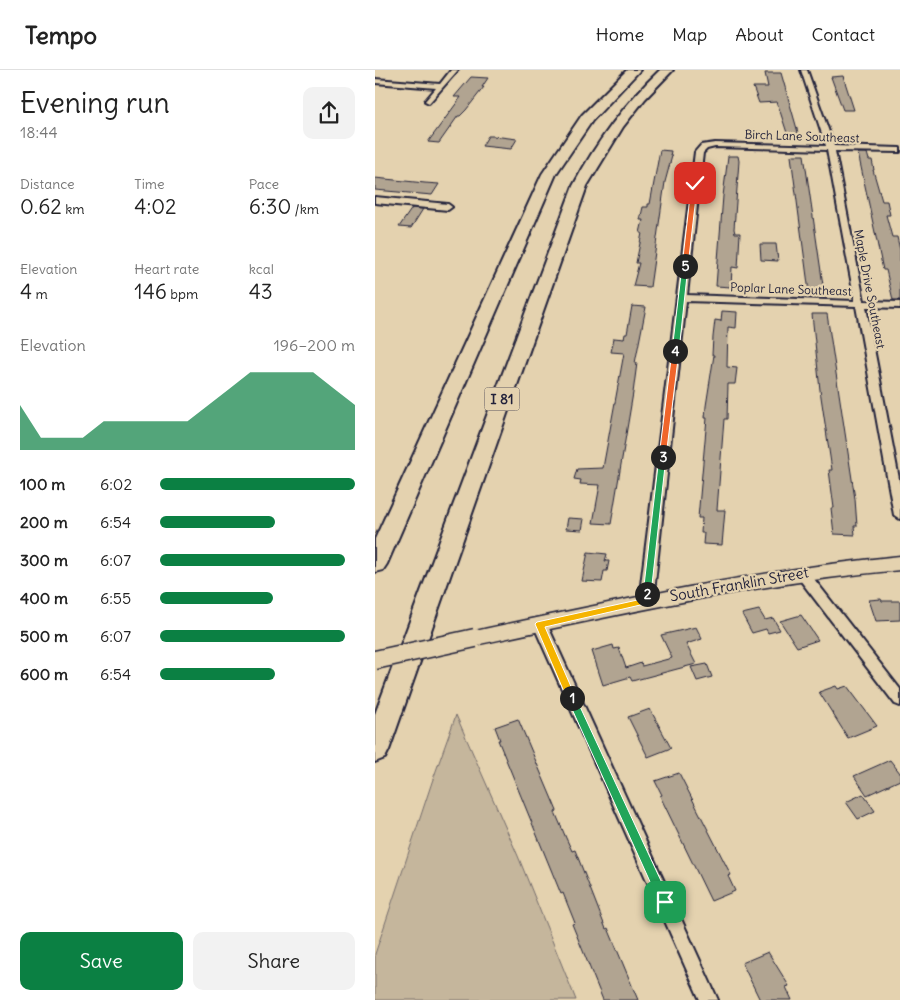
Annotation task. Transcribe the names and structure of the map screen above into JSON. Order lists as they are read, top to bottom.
{
  "streets": {
    "highway": ["I 81"],
    "main road": ["South Franklin Street"],
    "street": ["Birch Lane Southeast", "Poplar Lane Southeast", "Maple Drive Southeast"]
  },
  "crossings": [
    ["Birch Lane Southeast", "Poplar Lane Southeast"],
    ["Birch Lane Southeast", "Maple Drive Southeast"],
    ["Poplar Lane Southeast", "Maple Drive Southeast"]
  ],
  "page": {
    "header": "Tempo",
    "nav": [
      "Home",
      "Map",
      "About",
      "Contact"
    ],
    "heading": ["Evening run", "18:44"],
    "stats": [
      ["Distance", "0.62 km"],
      ["Time", "4:02"],
      ["Pace", "6:30 /km"],
      ["Elevation", "4 m"],
      ["Heart rate", "146 bpm"],
      ["kcal", "43"]
    ],
    "pins": [
      "5",
      "4",
      "3",
      "2",
      "1"
    ],
    "chart": ["Elevation", "196–200 m"],
    "list": [
      {
        "name": "100 m",
        "note": "6:02"
      },
      {
        "name": "200 m",
        "note": "6:54"
      },
      {
        "name": "300 m",
        "note": "6:07"
      },
      {
        "name": "400 m",
        "note": "6:55"
      },
      {
        "name": "500 m",
        "note": "6:07"
      },
      {
        "name": "600 m",
        "note": "6:54"
      }
    ],
    "buttons": ["Save", "Share"]
  }
}
